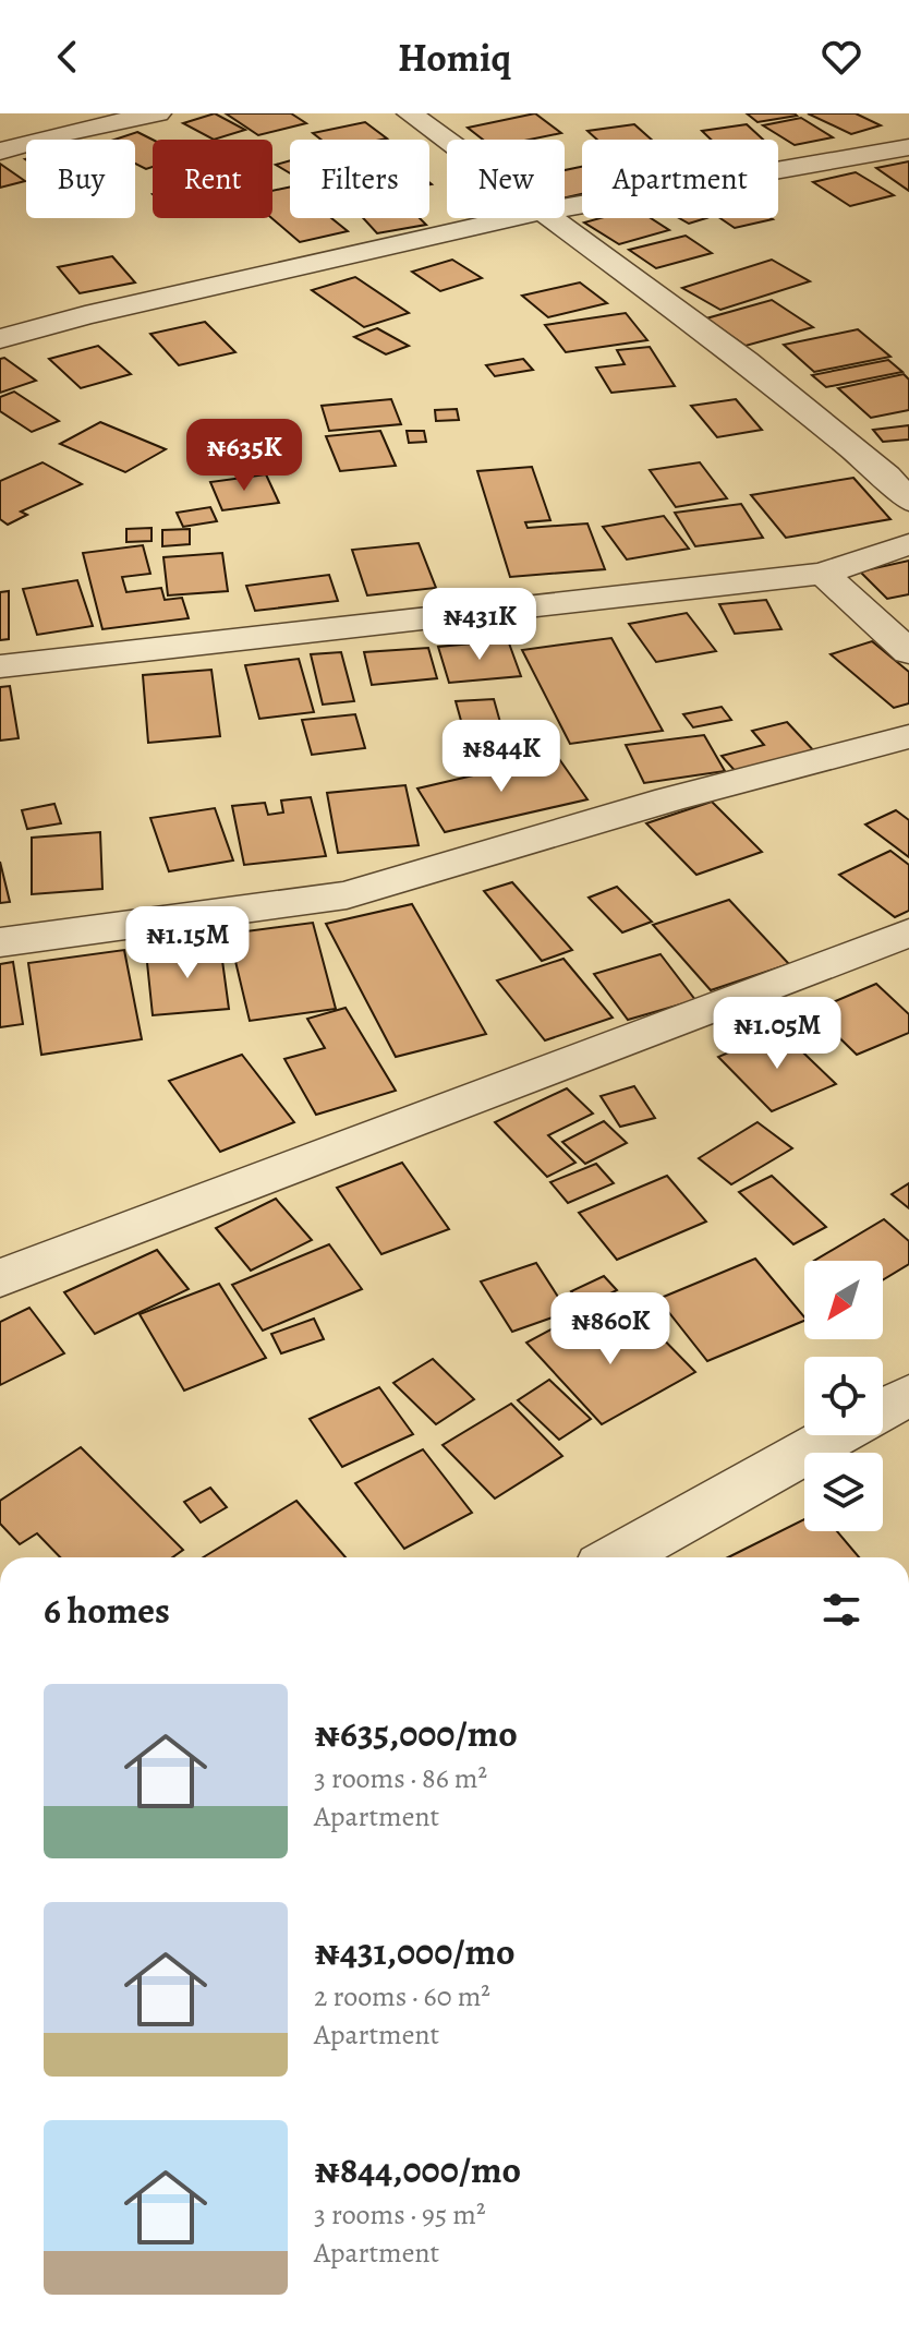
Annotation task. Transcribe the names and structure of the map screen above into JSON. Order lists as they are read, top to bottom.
{
  "north": "bottom left",
  "page": {
    "header": "Homiq",
    "chip": [
      "Buy",
      "Rent",
      "Filters",
      "New",
      "Apartment"
    ],
    "price": [
      "₦635K",
      "₦431K",
      "₦844K",
      "₦1.15M",
      "₦1.05M",
      "₦860K"
    ],
    "heading": "6 homes",
    "list": [
      {
        "name": "₦635,000/mo",
        "note": "3 rooms · 86 m² · Apartment"
      },
      {
        "name": "₦431,000/mo",
        "note": "2 rooms · 60 m² · Apartment"
      },
      {
        "name": "₦844,000/mo",
        "note": "3 rooms · 95 m² · Apartment"
      }
    ]
  }
}
